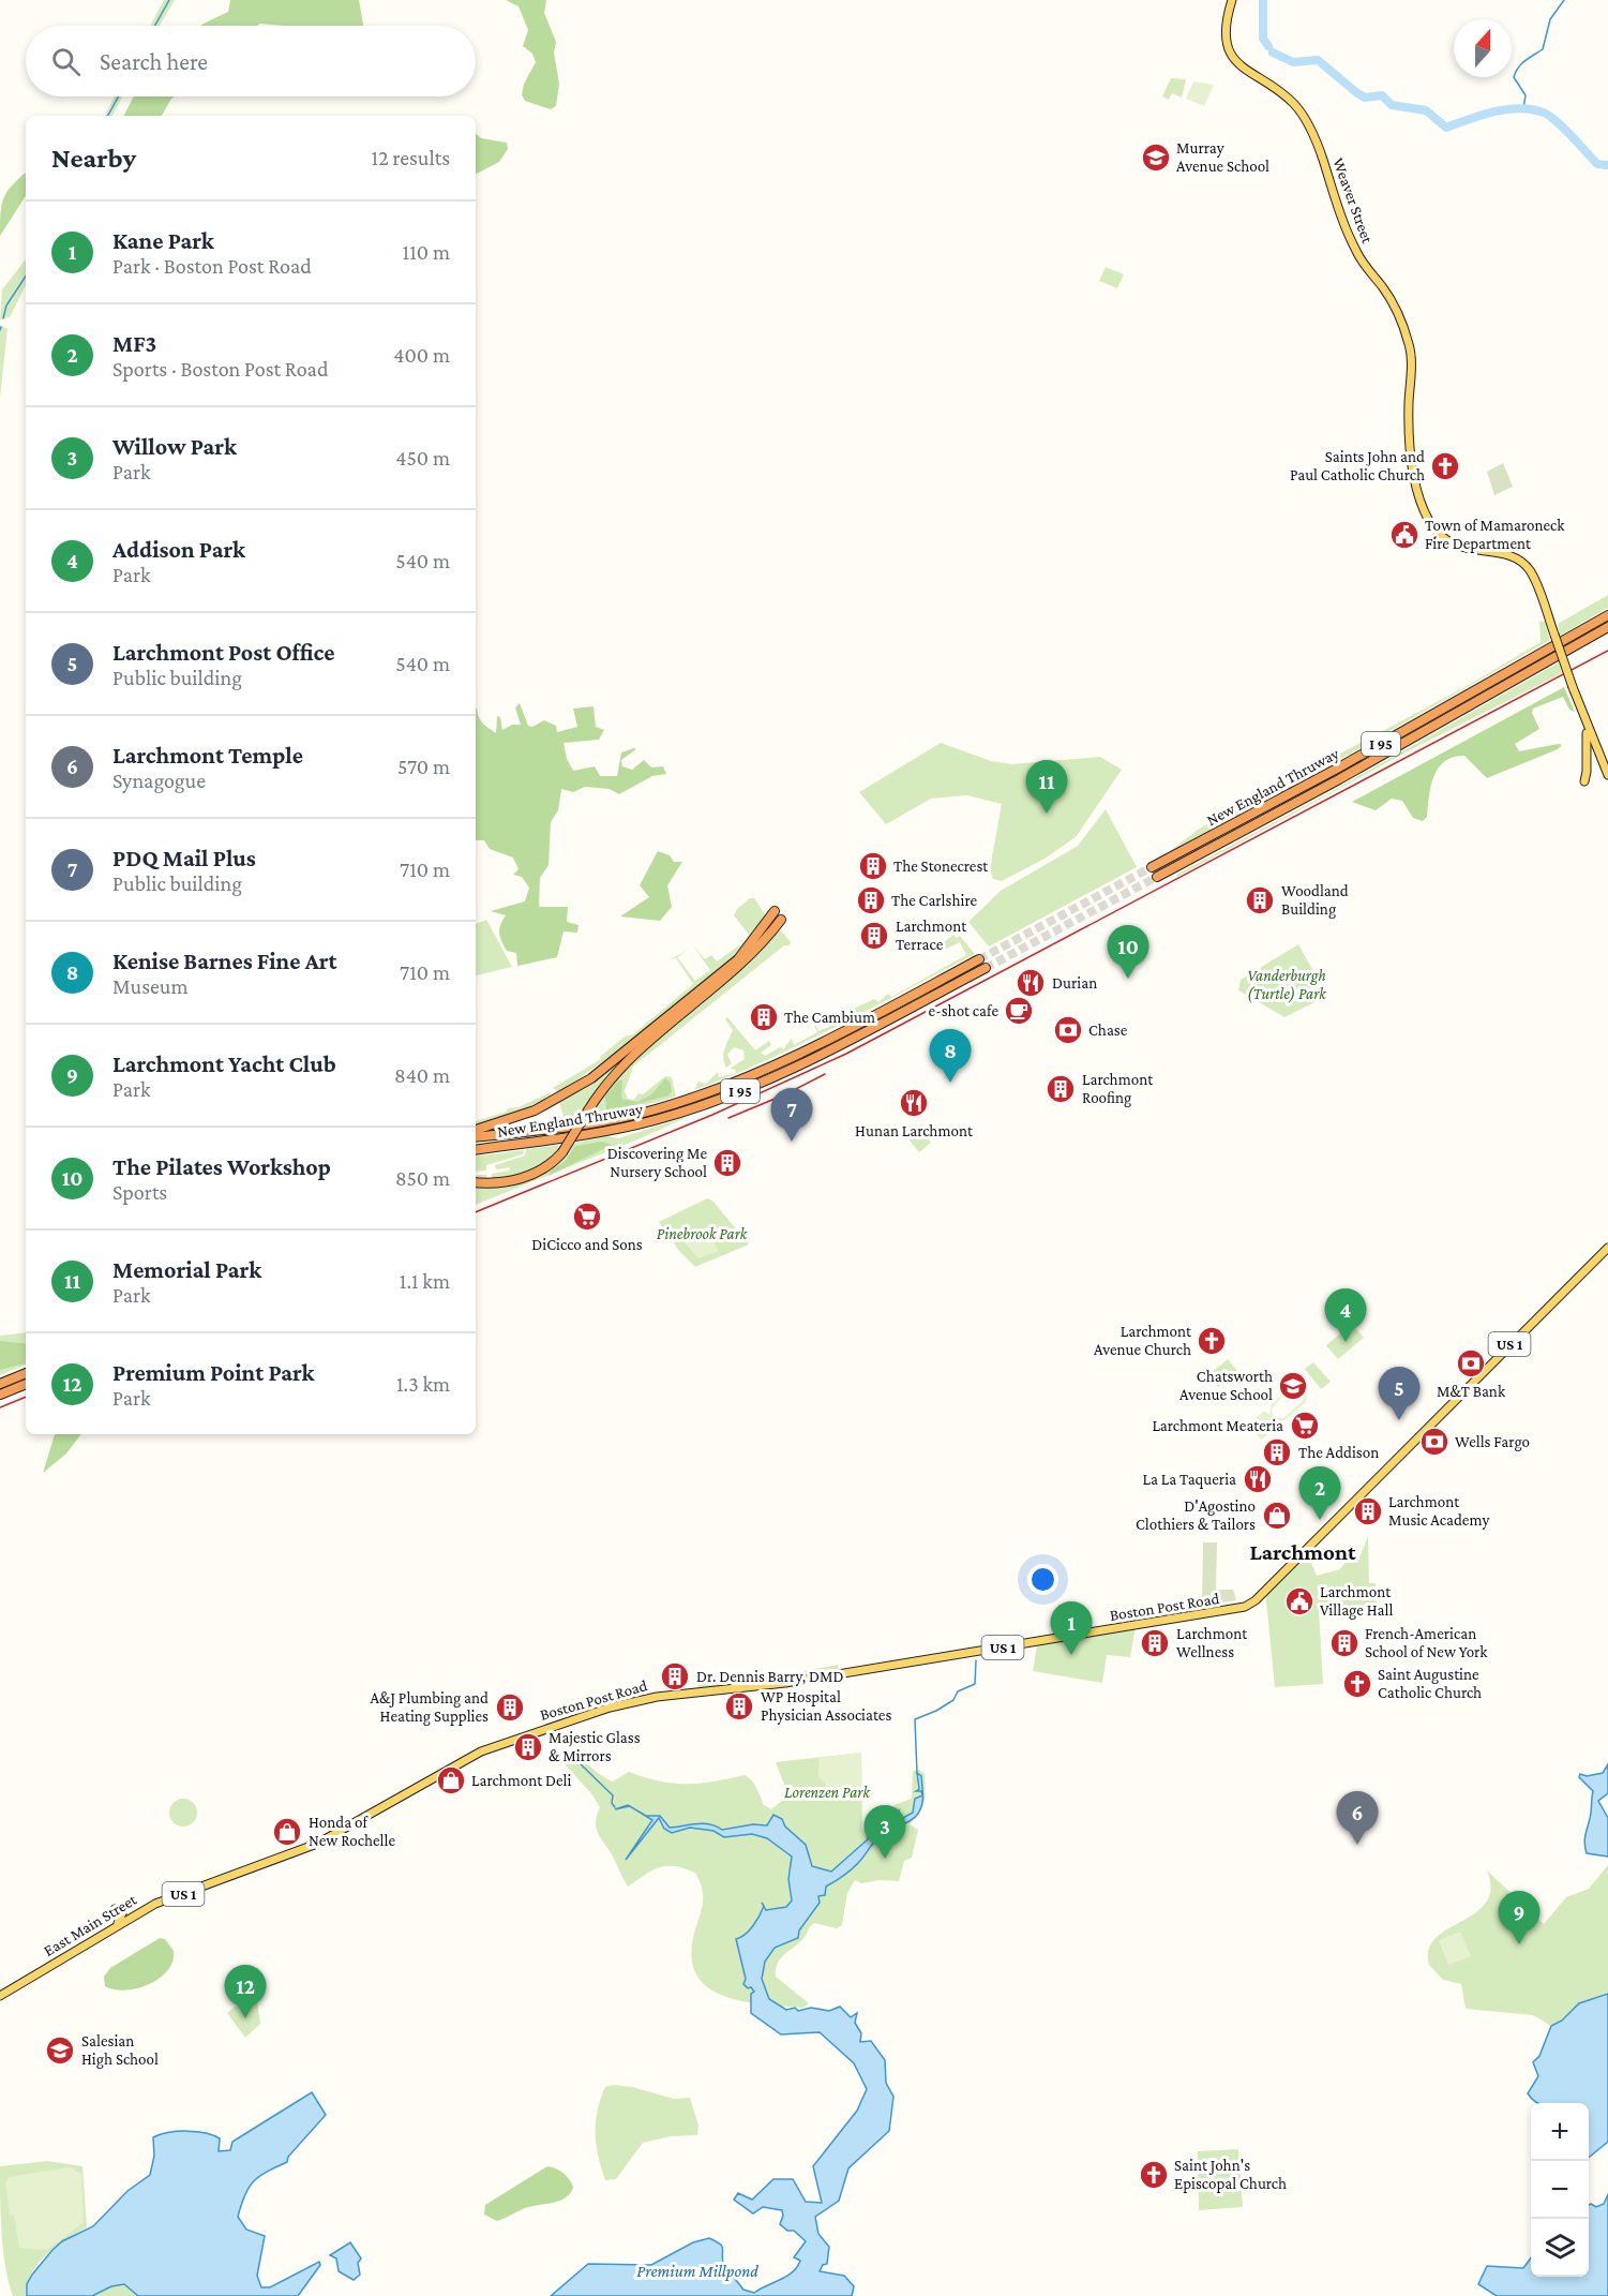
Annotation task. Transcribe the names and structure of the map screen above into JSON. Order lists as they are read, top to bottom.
{
  "streets": {
    "highway": ["I 95", "New England Thruway"],
    "main road": [
      "Weaver Street",
      "US 1",
      "Boston Post Road",
      "East Main Street"
    ]
  },
  "crossings": [
    ["Boston Post Road", "East Main Street"]
  ],
  "districts": ["Larchmont"],
  "water": ["Premium Millpond"],
  "parks": ["Vanderburgh (Turtle) Park", "Pinebrook Park", "Lorenzen Park"],
  "places": {
    "school or university": ["Murray Avenue School", "Chatsworth Avenue School", "Salesian High School"],
    "church": [
      "Saints John and Paul Catholic Church",
      "Larchmont Avenue Church",
      "Saint Augustine Catholic Church",
      "Saint John's Episcopal Church"
    ],
    "public building": ["Town of Mamaroneck Fire Department", "Larchmont Village Hall"],
    "building": [
      "The Stonecrest",
      "The Carlshire",
      "Woodland Building",
      "Larchmont Terrace",
      "The Cambium",
      "Larchmont Roofing",
      "Discovering Me Nursery School",
      "The Addison",
      "Larchmont Music Academy",
      "Larchmont Wellness",
      "French-American School of New York",
      "Dr. Dennis Barry, DMD",
      "WP Hospital Physician Associates",
      "A&J Plumbing and Heating Supplies",
      "Majestic Glass & Mirrors"
    ],
    "restaurant": ["Durian", "Hunan Larchmont", "La La Taqueria"],
    "cafe": ["e-shot cafe"],
    "bank": ["Chase", "M&T Bank", "Wells Fargo"],
    "supermarket": ["DiCicco and Sons", "Larchmont Meateria"],
    "shop": ["D'Agostino Clothiers & Tailors", "Larchmont Deli", "Honda of New Rochelle"]
  },
  "north": "top",
  "page": {
    "search": "Search here",
    "heading": ["Nearby", "12 results"],
    "list": [
      {
        "mark": "1",
        "name": "Kane Park",
        "note": "Park · Boston Post Road",
        "value": "110 m"
      },
      {
        "mark": "2",
        "name": "MF3",
        "note": "Sports · Boston Post Road",
        "value": "400 m"
      },
      {
        "mark": "3",
        "name": "Willow Park",
        "note": "Park",
        "value": "450 m"
      },
      {
        "mark": "4",
        "name": "Addison Park",
        "note": "Park",
        "value": "540 m"
      },
      {
        "mark": "5",
        "name": "Larchmont Post Office",
        "note": "Public building",
        "value": "540 m"
      },
      {
        "mark": "6",
        "name": "Larchmont Temple",
        "note": "Synagogue",
        "value": "570 m"
      },
      {
        "mark": "7",
        "name": "PDQ Mail Plus",
        "note": "Public building",
        "value": "710 m"
      },
      {
        "mark": "8",
        "name": "Kenise Barnes Fine Art",
        "note": "Museum",
        "value": "710 m"
      },
      {
        "mark": "9",
        "name": "Larchmont Yacht Club",
        "note": "Park",
        "value": "840 m"
      },
      {
        "mark": "10",
        "name": "The Pilates Workshop",
        "note": "Sports",
        "value": "850 m"
      },
      {
        "mark": "11",
        "name": "Memorial Park",
        "note": "Park",
        "value": "1.1 km"
      },
      {
        "mark": "12",
        "name": "Premium Point Park",
        "note": "Park",
        "value": "1.3 km"
      }
    ],
    "pins": [
      "11",
      "10",
      "8",
      "7",
      "4",
      "5",
      "2",
      "1",
      "6",
      "3",
      "9",
      "12"
    ],
    "map_buttons": ["+", "−"]
  }
}
